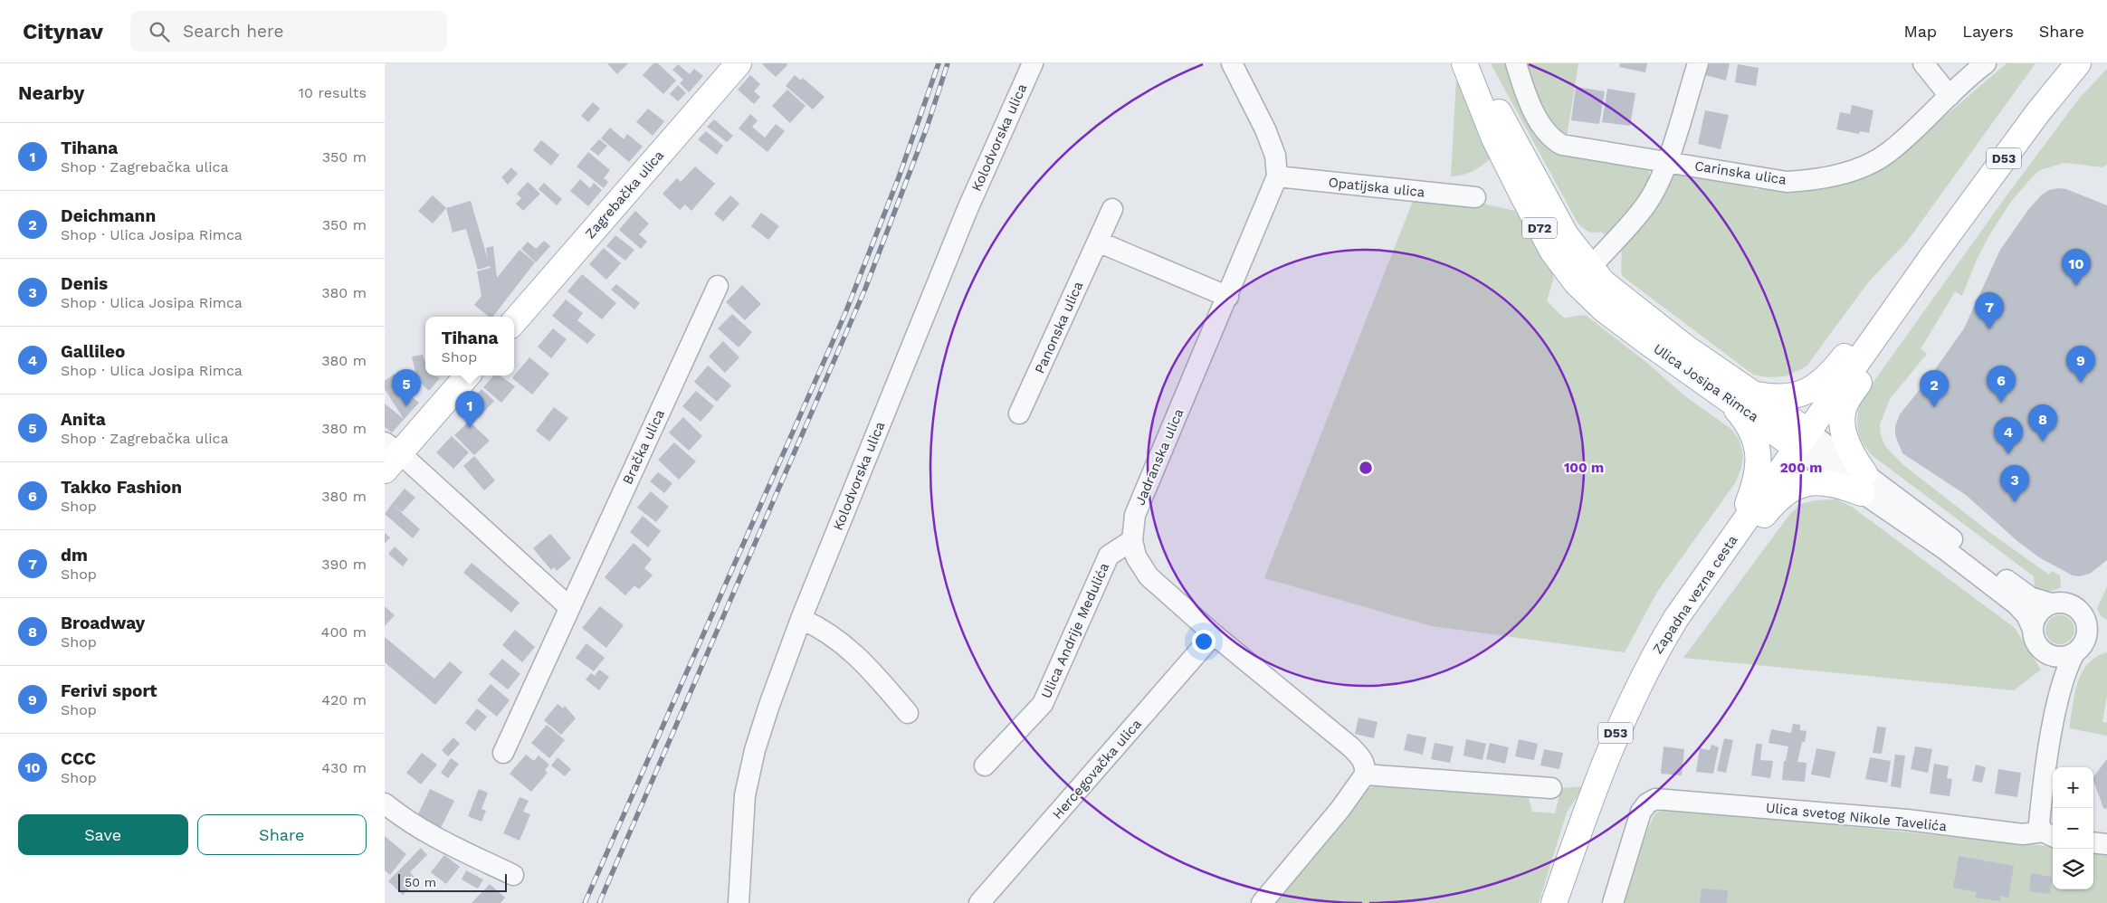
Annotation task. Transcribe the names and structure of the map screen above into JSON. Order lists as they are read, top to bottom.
{
  "streets": {
    "main road": [
      "D53",
      "Zagrebačka ulica",
      "D72",
      "Ulica Josipa Rimca",
      "Zapadna vezna cesta"
    ],
    "street": [
      "Kolodvorska ulica",
      "Carinska ulica",
      "Opatijska ulica",
      "Panonska ulica",
      "Bračka ulica",
      "Jadranska ulica",
      "Ulica Andrije Medulića",
      "Hercegovačka ulica",
      "Ulica svetog Nikole Tavelića"
    ]
  },
  "crossings": [
    ["D53", "Ulica Josipa Rimca"],
    ["D53", "Zapadna vezna cesta"],
    ["Opatijska ulica", "Jadranska ulica"],
    ["Ulica Josipa Rimca", "Zapadna vezna cesta"],
    ["Ulica Josipa Rimca", "Ulica svetog Nikole Tavelića"],
    ["Jadranska ulica", "Ulica Andrije Medulića"],
    ["Jadranska ulica", "Hercegovačka ulica"]
  ],
  "scale_bar": "50 m",
  "page": {
    "header": "Citynav",
    "search": "Search here",
    "nav": ["Map", "Layers", "Share"],
    "heading": ["Nearby", "10 results"],
    "list": [
      {
        "mark": "1",
        "name": "Tihana",
        "note": "Shop · Zagrebačka ulica",
        "value": "350 m"
      },
      {
        "mark": "2",
        "name": "Deichmann",
        "note": "Shop · Ulica Josipa Rimca",
        "value": "350 m"
      },
      {
        "mark": "3",
        "name": "Denis",
        "note": "Shop · Ulica Josipa Rimca",
        "value": "380 m"
      },
      {
        "mark": "4",
        "name": "Gallileo",
        "note": "Shop · Ulica Josipa Rimca",
        "value": "380 m"
      },
      {
        "mark": "5",
        "name": "Anita",
        "note": "Shop · Zagrebačka ulica",
        "value": "380 m"
      },
      {
        "mark": "6",
        "name": "Takko Fashion",
        "note": "Shop",
        "value": "380 m"
      },
      {
        "mark": "7",
        "name": "dm",
        "note": "Shop",
        "value": "390 m"
      },
      {
        "mark": "8",
        "name": "Broadway",
        "note": "Shop",
        "value": "400 m"
      },
      {
        "mark": "9",
        "name": "Ferivi sport",
        "note": "Shop",
        "value": "420 m"
      },
      {
        "mark": "10",
        "name": "CCC",
        "note": "Shop",
        "value": "430 m"
      }
    ],
    "pins": [
      "10",
      "7",
      "9",
      "6",
      "5",
      "2",
      "1",
      "8",
      "4",
      "3"
    ],
    "popup": ["Tihana", "Shop"],
    "map_buttons": ["+", "−"],
    "buttons": ["Save", "Share"],
    "scale": "50 m"
  },
  "rings": ["100 m", "200 m"]
}
